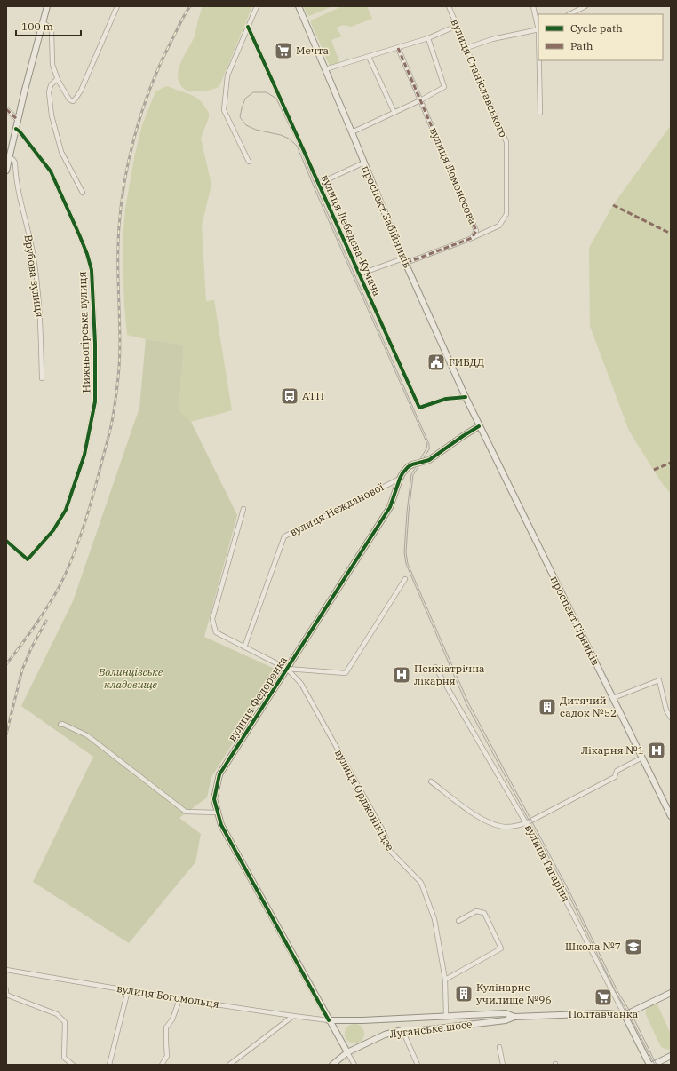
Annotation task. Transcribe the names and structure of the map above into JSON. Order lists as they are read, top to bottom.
{
  "streets": {
    "main road": [
      "проспект Забійників",
      "проспект Гірників",
      "вулиця Федоренка",
      "вулиця Гагаріна",
      "Луганське шосе"
    ],
    "street": [
      "вулиця Станіславського",
      "вулиця Ломоносова",
      "вулиця Лебедєва-Кумача",
      "Врубова вулиця",
      "Нижньогірська вулиця",
      "вулиця Нежданової",
      "вулиця Орджонікідзе",
      "вулиця Богомольця"
    ]
  },
  "crossings": [
    ["вулиця Станіславського", "вулиця Ломоносова"],
    ["вулиця Ломоносова", "проспект Забійників"],
    ["вулиця Ломоносова", "вулиця Лебедєва-Кумача"],
    ["проспект Забійників", "вулиця Лебедєва-Кумача"],
    ["проспект Забійників", "проспект Гірників"],
    ["проспект Забійників", "вулиця Федоренка"],
    ["вулиця Нежданової", "вулиця Федоренка"],
    ["проспект Гірників", "вулиця Федоренка"],
    ["вулиця Федоренка", "вулиця Орджонікідзе"],
    ["вулиця Федоренка", "вулиця Богомольця"],
    ["вулиця Федоренка", "Луганське шосе"],
    ["вулиця Орджонікідзе", "Луганське шосе"],
    ["вулиця Гагаріна", "Луганське шосе"],
    ["вулиця Богомольця", "Луганське шосе"]
  ],
  "parks": ["Волинцівське кладовище"],
  "places": {
    "supermarket": ["Мечта", "Полтавчанка"],
    "public building": ["ГИБДД"],
    "bus stop": ["АТП"],
    "hospital": ["Психіатрічна лікарня", "Лікарня №1"],
    "building": ["Дитячий садок №52", "Кулінарне училище №96"],
    "school or university": ["Школа №7"]
  },
  "legend": ["Cycle path", "Path"],
  "scale_bar": "100 m"
}
